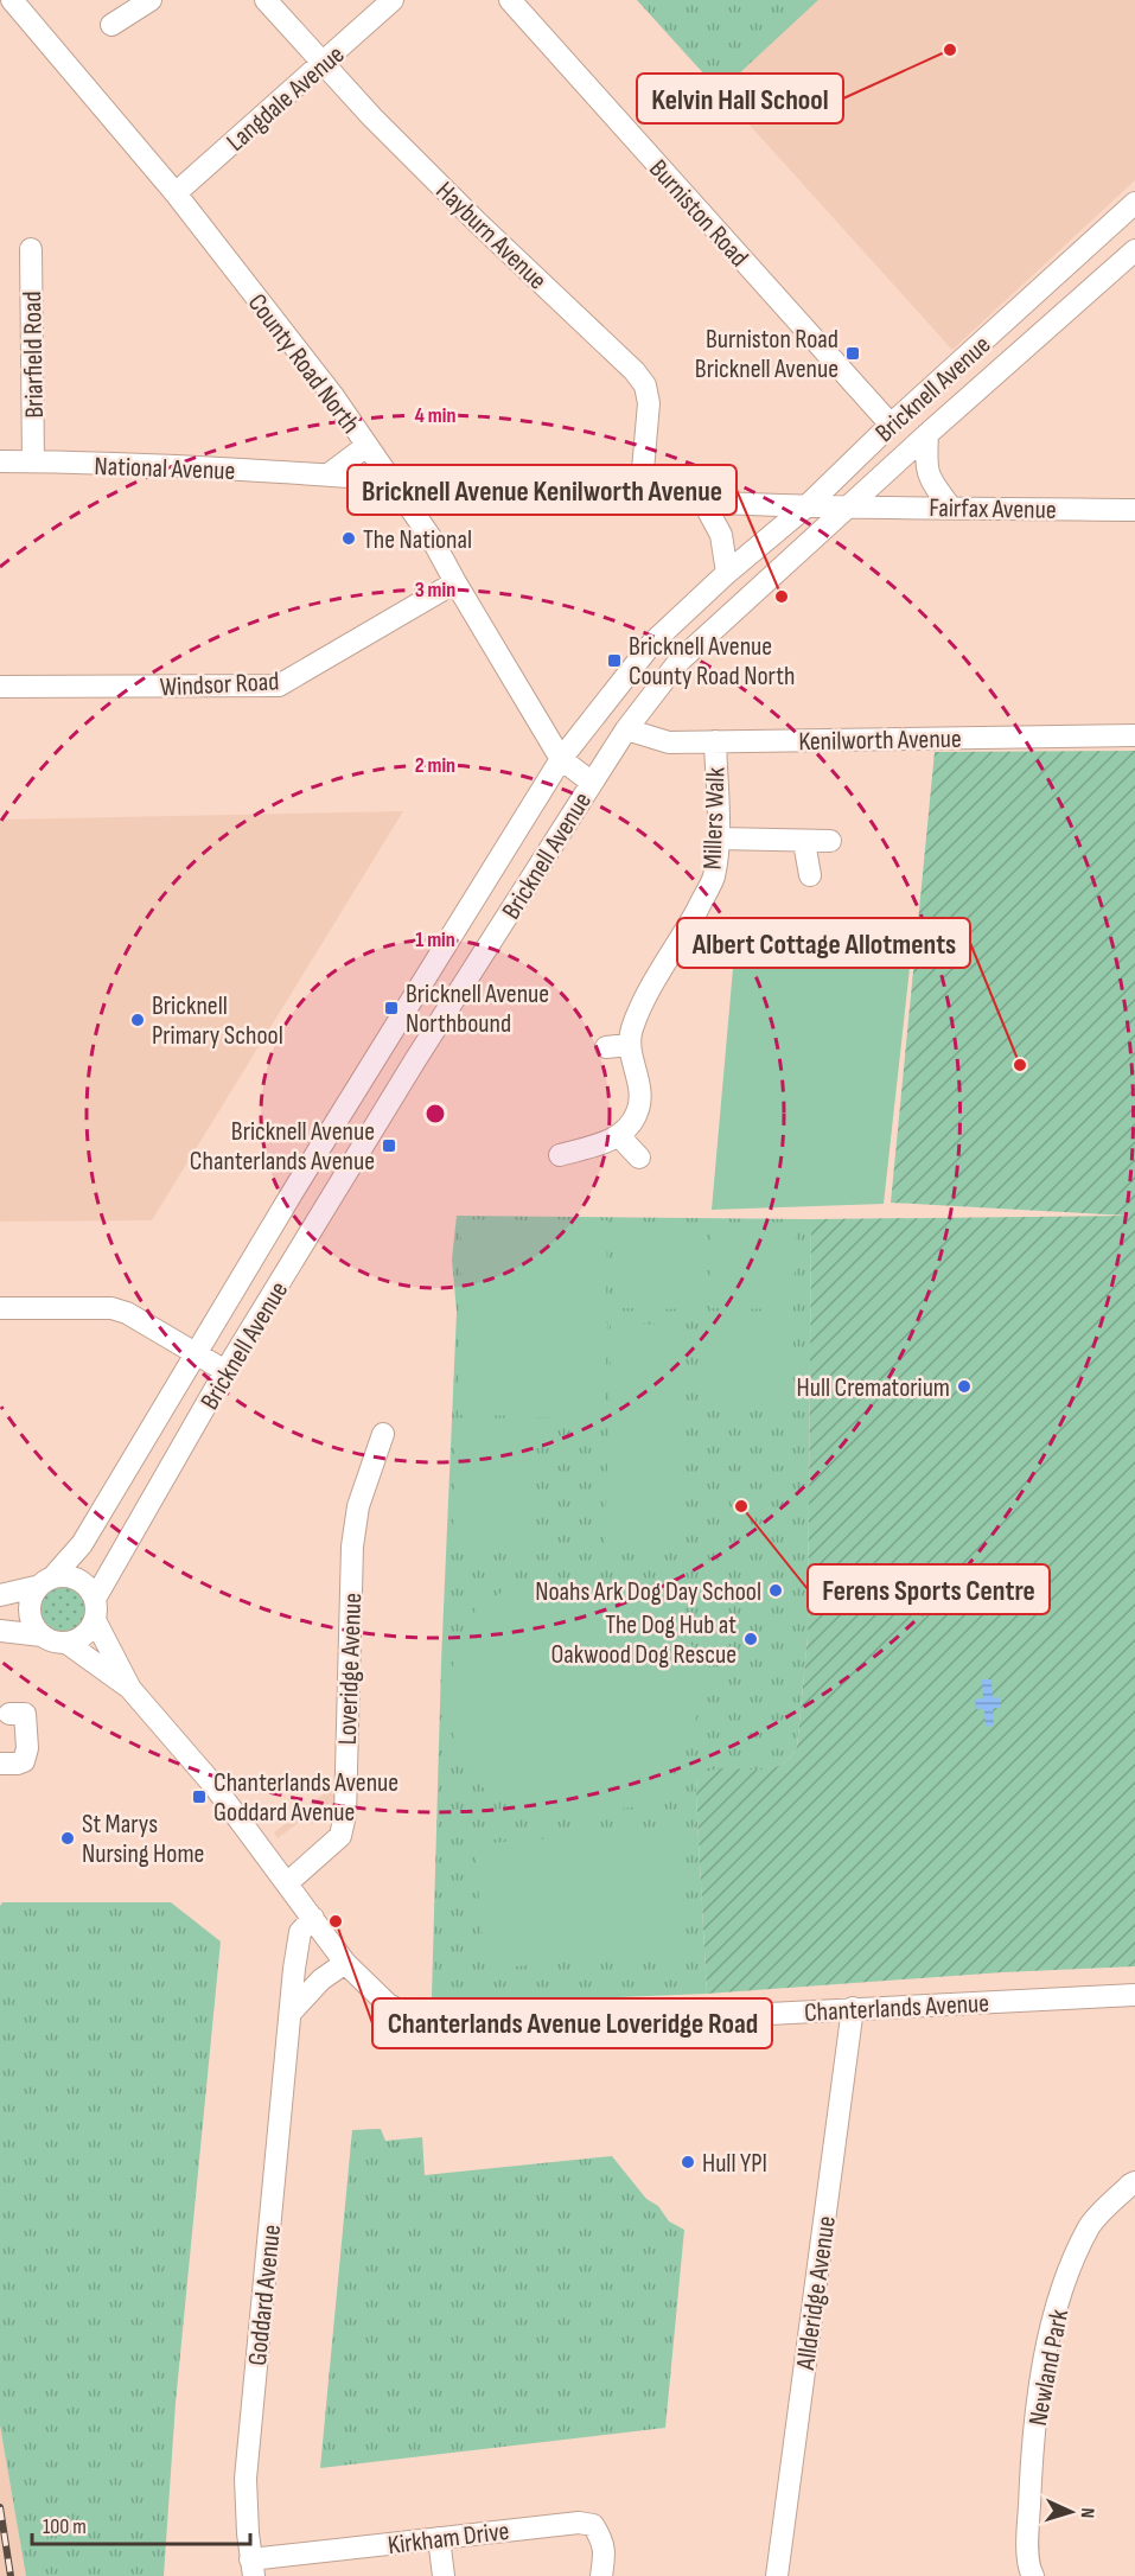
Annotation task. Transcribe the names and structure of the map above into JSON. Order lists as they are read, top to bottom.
{
  "streets": {
    "street": [
      "Langdale Avenue",
      "Burniston Road",
      "Hayburn Avenue",
      "Briarfield Road",
      "County Road North",
      "Bricknell Avenue",
      "National Avenue",
      "Fairfax Avenue",
      "Windsor Road",
      "Kenilworth Avenue",
      "Millers Walk",
      "Loveridge Avenue",
      "Chanterlands Avenue",
      "Allderidge Avenue",
      "Goddard Avenue",
      "Newland Park",
      "Kirkham Drive"
    ]
  },
  "crossings": [
    ["Langdale Avenue", "Hayburn Avenue"],
    ["Langdale Avenue", "County Road North"],
    ["Burniston Road", "Bricknell Avenue"],
    ["Hayburn Avenue", "National Avenue"],
    ["Briarfield Road", "National Avenue"],
    ["County Road North", "Bricknell Avenue"],
    ["County Road North", "National Avenue"],
    ["County Road North", "Windsor Road"],
    ["Bricknell Avenue", "National Avenue"],
    ["Bricknell Avenue", "Fairfax Avenue"],
    ["Bricknell Avenue", "Kenilworth Avenue"],
    ["Bricknell Avenue", "Chanterlands Avenue"],
    ["National Avenue", "Fairfax Avenue"],
    ["Kenilworth Avenue", "Millers Walk"],
    ["Loveridge Avenue", "Chanterlands Avenue"],
    ["Chanterlands Avenue", "Allderidge Avenue"],
    ["Chanterlands Avenue", "Goddard Avenue"],
    ["Goddard Avenue", "Kirkham Drive"]
  ],
  "places": {
    "other": [
      "Kelvin Hall School",
      "The National",
      "Bricknell Avenue Kenilworth Avenue",
      "Bricknell Primary School",
      "Albert Cottage Allotments",
      "Hull Crematorium",
      "Ferens Sports Centre",
      "Noahs Ark Dog Day School",
      "The Dog Hub at Oakwood Dog Rescue",
      "St Marys Nursing Home",
      "Chanterlands Avenue Loveridge Road",
      "Hull YPI"
    ],
    "transit": [
      "Burniston Road Bricknell Avenue",
      "Bricknell Avenue County Road North",
      "Bricknell Avenue Northbound",
      "Bricknell Avenue Chanterlands Avenue",
      "Chanterlands Avenue Goddard Avenue"
    ]
  },
  "scale_bar": "100 m",
  "north": "right",
  "rings": [
    "4 min",
    "3 min",
    "2 min",
    "1 min"
  ]
}
